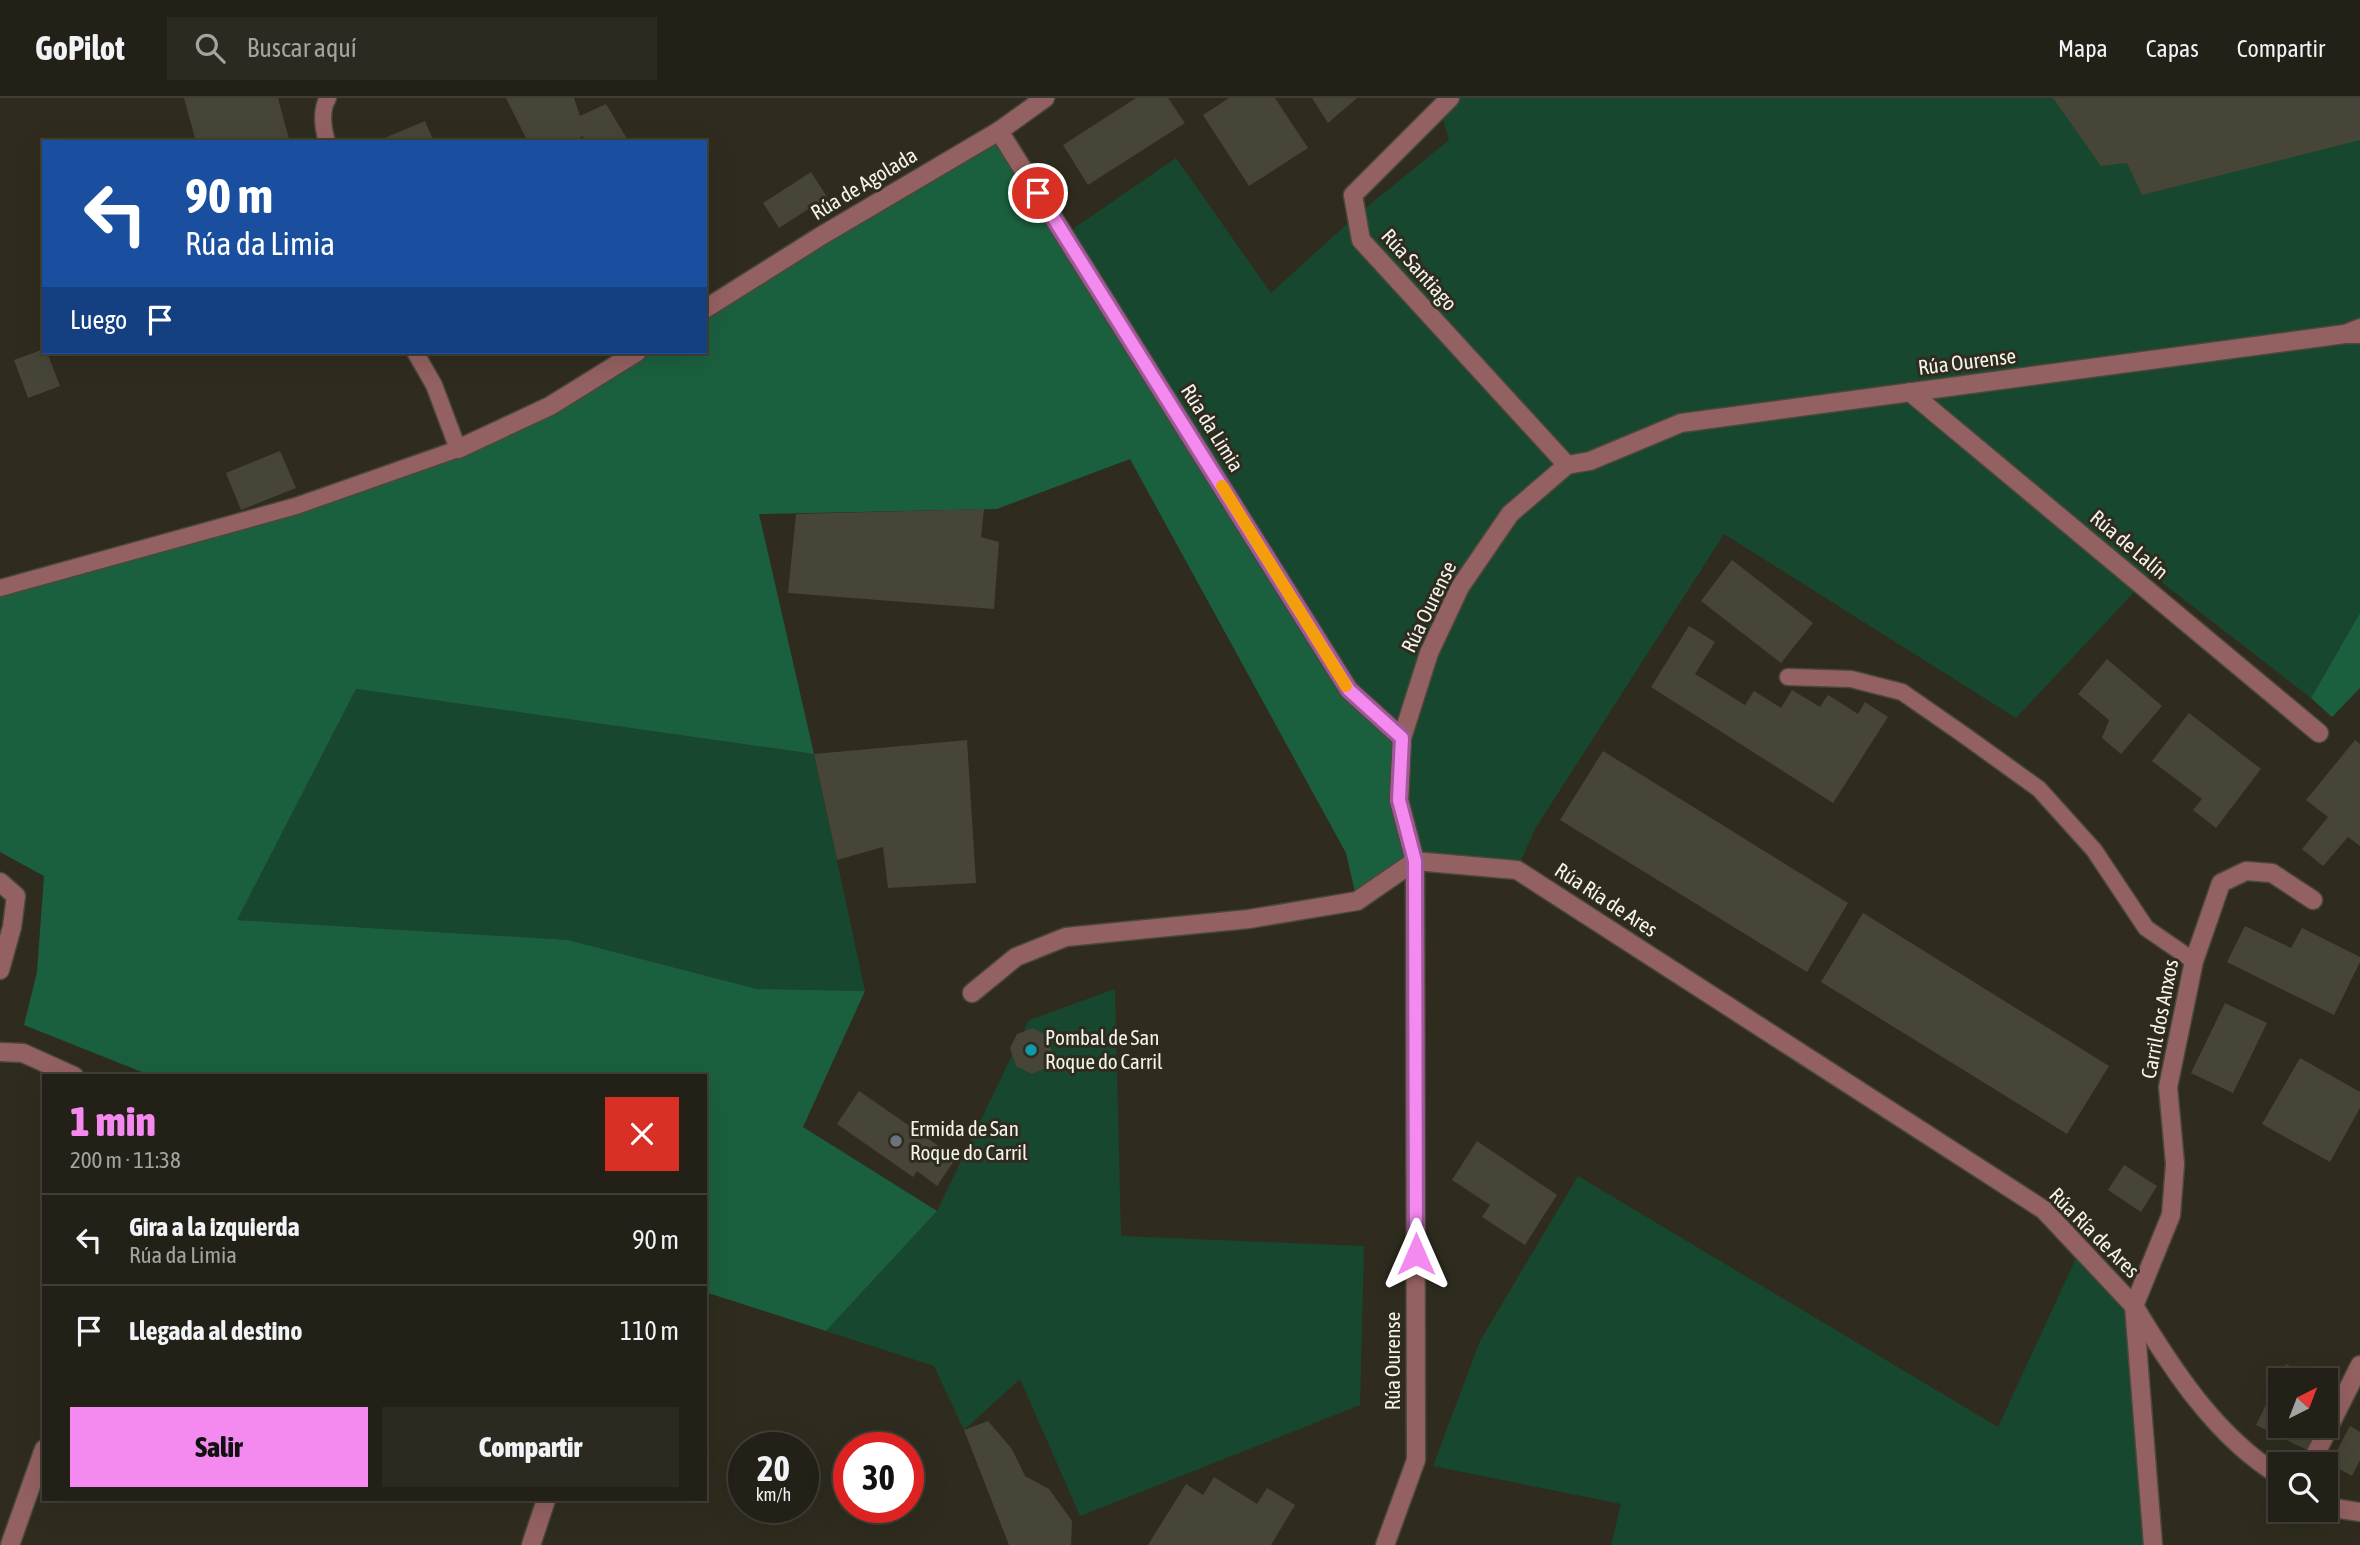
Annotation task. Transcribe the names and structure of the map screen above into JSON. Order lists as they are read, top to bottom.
{
  "streets": {
    "street": [
      "Rúa de Agolada",
      "Rúa Santiago",
      "Rúa Ourense",
      "Rúa da Limia",
      "Rúa de Lalín",
      "Rúa Ría de Ares",
      "Carril dos Anxos"
    ]
  },
  "crossings": [
    ["Rúa de Agolada", "Rúa da Limia"],
    ["Rúa Santiago", "Rúa Ourense"],
    ["Rúa Ourense", "Rúa da Limia"],
    ["Rúa Ourense", "Rúa de Lalín"],
    ["Rúa Ourense", "Rúa Ría de Ares"],
    ["Rúa Ría de Ares", "Carril dos Anxos"]
  ],
  "places": ["Pombal de San Roque do Carril", "Ermida de San Roque do Carril"],
  "north": "top right",
  "page": {
    "header": "GoPilot",
    "search": "Buscar aquí",
    "nav": ["Mapa", "Capas", "Compartir"],
    "turn": ["90 m", "Rúa da Limia"],
    "then": "Luego",
    "heading": ["1 min", "200 m · 11:38"],
    "list": [
      {
        "name": "Gira a la izquierda",
        "note": "Rúa da Limia",
        "value": "90 m"
      },
      {
        "name": "Llegada al destino",
        "value": "110 m"
      }
    ],
    "buttons": ["Salir", "Compartir"],
    "speed": "20 km/h",
    "limit": "30"
  }
}
